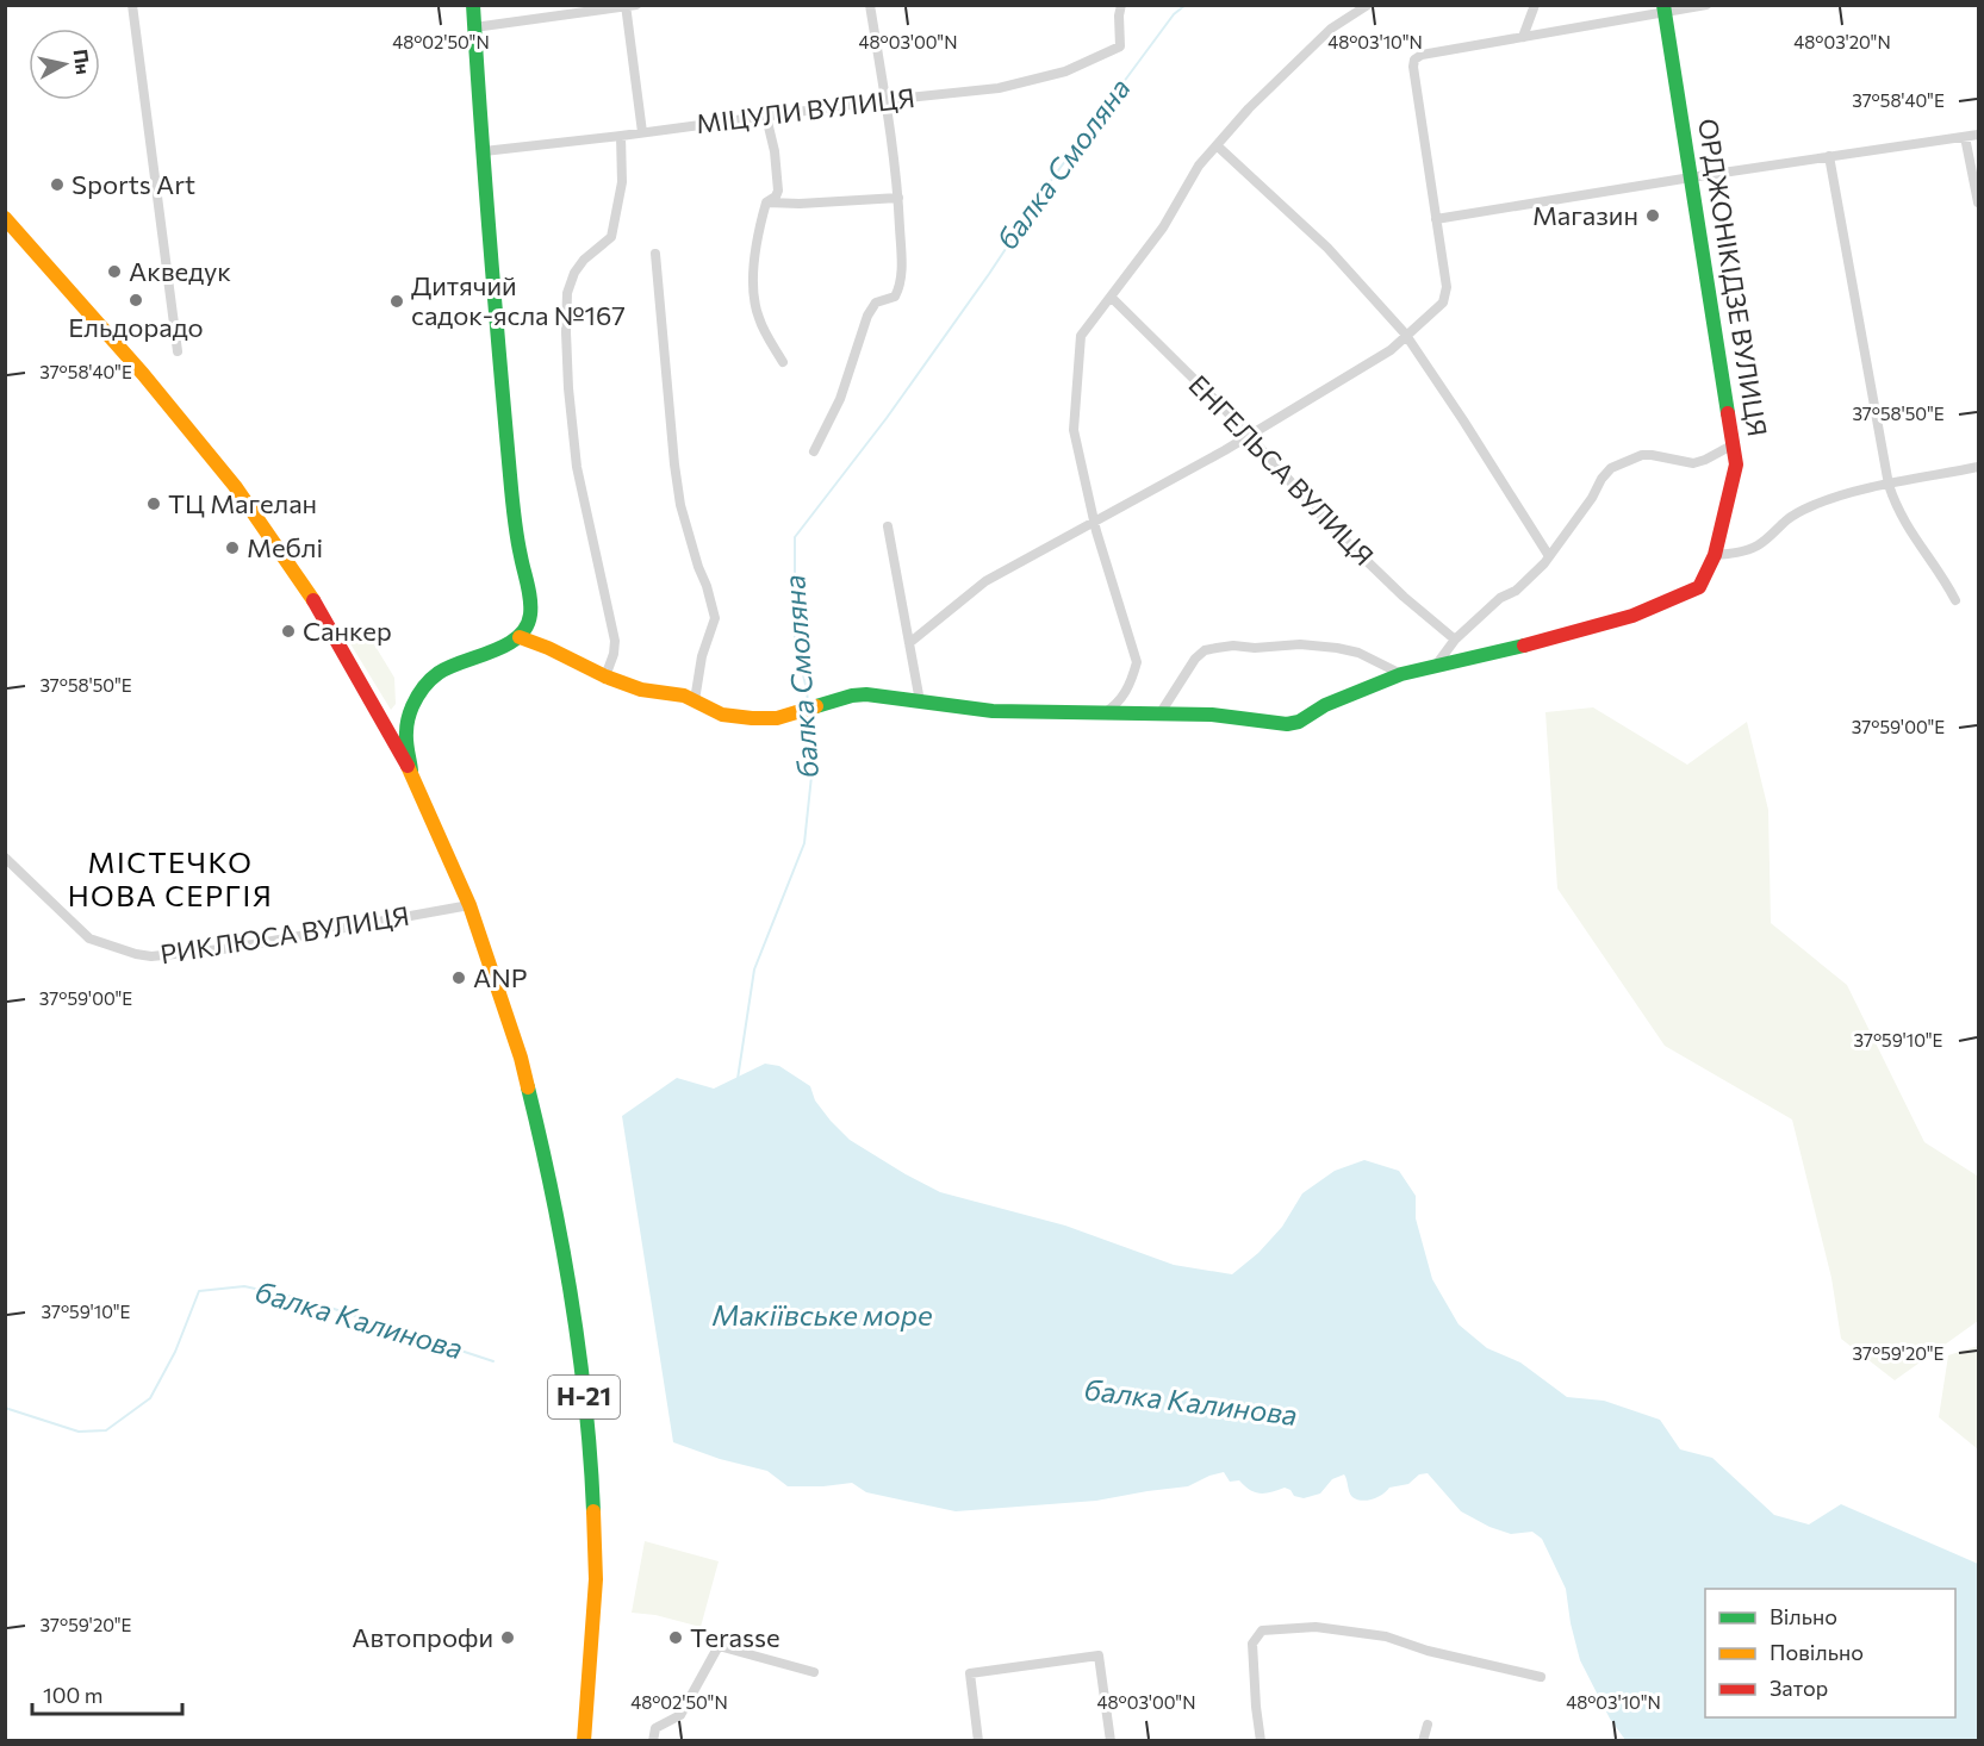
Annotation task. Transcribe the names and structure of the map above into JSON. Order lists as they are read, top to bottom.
{
  "streets": {
    "street": [
      "МІЦУЛИ ВУЛИЦЯ",
      "ОРДЖОНІКІДЗЕ ВУЛИЦЯ",
      "ЕНГЕЛЬСА ВУЛИЦЯ",
      "РИКЛЮСА ВУЛИЦЯ",
      "Н-21"
    ]
  },
  "crossings": [
    ["РИКЛЮСА ВУЛИЦЯ", "Н-21"]
  ],
  "districts": ["МІСТЕЧКО НОВА СЕРГІЯ"],
  "water": ["балка Смоляна", "Макіївське море", "балка Калинова"],
  "places": [
    "Sports Art",
    "Магазин",
    "Акведук",
    "Ельдорадо",
    "Дитячий садок-ясла №167",
    "ТЦ Магелан",
    "Меблі",
    "Санкер",
    "ANP",
    "Автопрофи",
    "Terasse"
  ],
  "legend": ["Вільно", "Повільно", "Затор"],
  "scale_bar": "100 m",
  "north": "right",
  "coordinates": [
    "48°02'50\"N",
    "48°03'00\"N",
    "48°03'10\"N",
    "48°03'20\"N",
    "37°58'40\"E",
    "37°58'50\"E",
    "37°59'00\"E",
    "37°59'10\"E",
    "37°59'20\"E"
  ]
}
